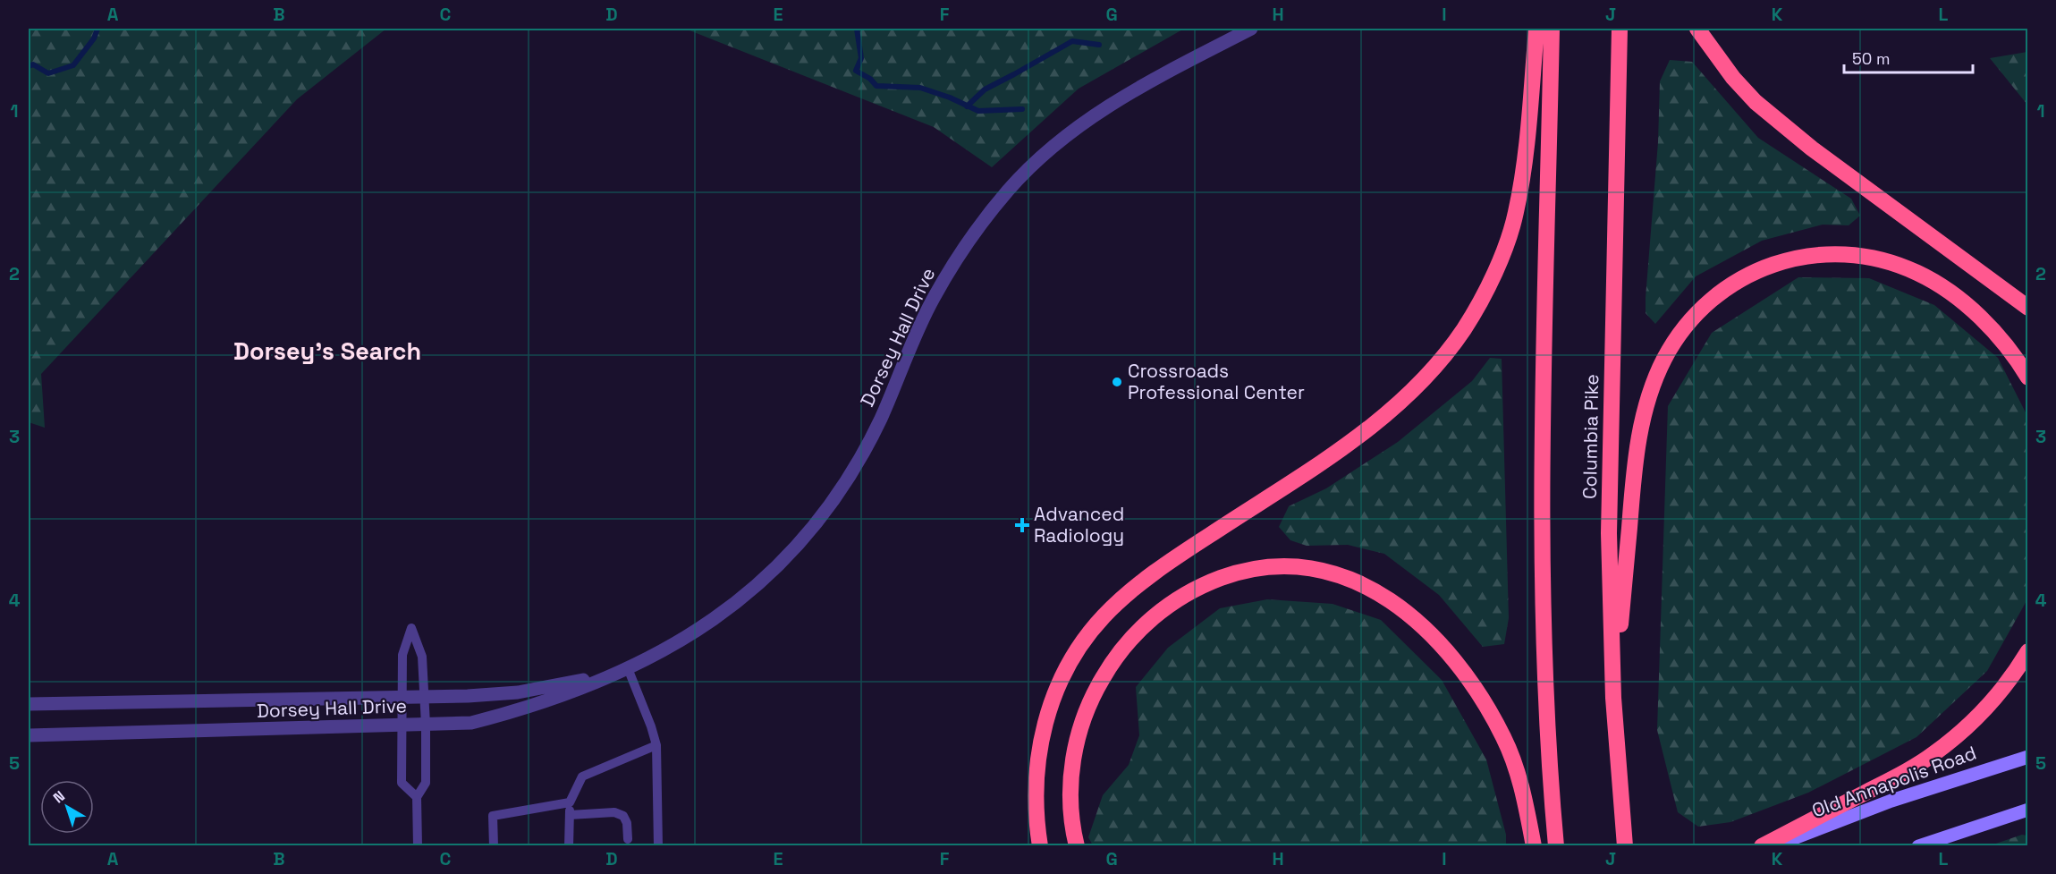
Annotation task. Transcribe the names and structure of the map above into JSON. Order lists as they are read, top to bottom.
{
  "streets": {
    "highway": ["Columbia Pike"],
    "main road": ["Old Annapolis Road"],
    "street": ["Dorsey Hall Drive"]
  },
  "districts": ["Dorsey's Search"],
  "places": {
    "other": ["Crossroads Professional Center"],
    "health": ["Advanced Radiology"]
  },
  "scale_bar": "50 m",
  "north": "top left",
  "grid": {
    "columns": [
      "A",
      "B",
      "C",
      "D",
      "E",
      "F",
      "G",
      "H",
      "I",
      "J",
      "K",
      "L"
    ],
    "rows": [
      "1",
      "2",
      "3",
      "4",
      "5"
    ]
  }
}
